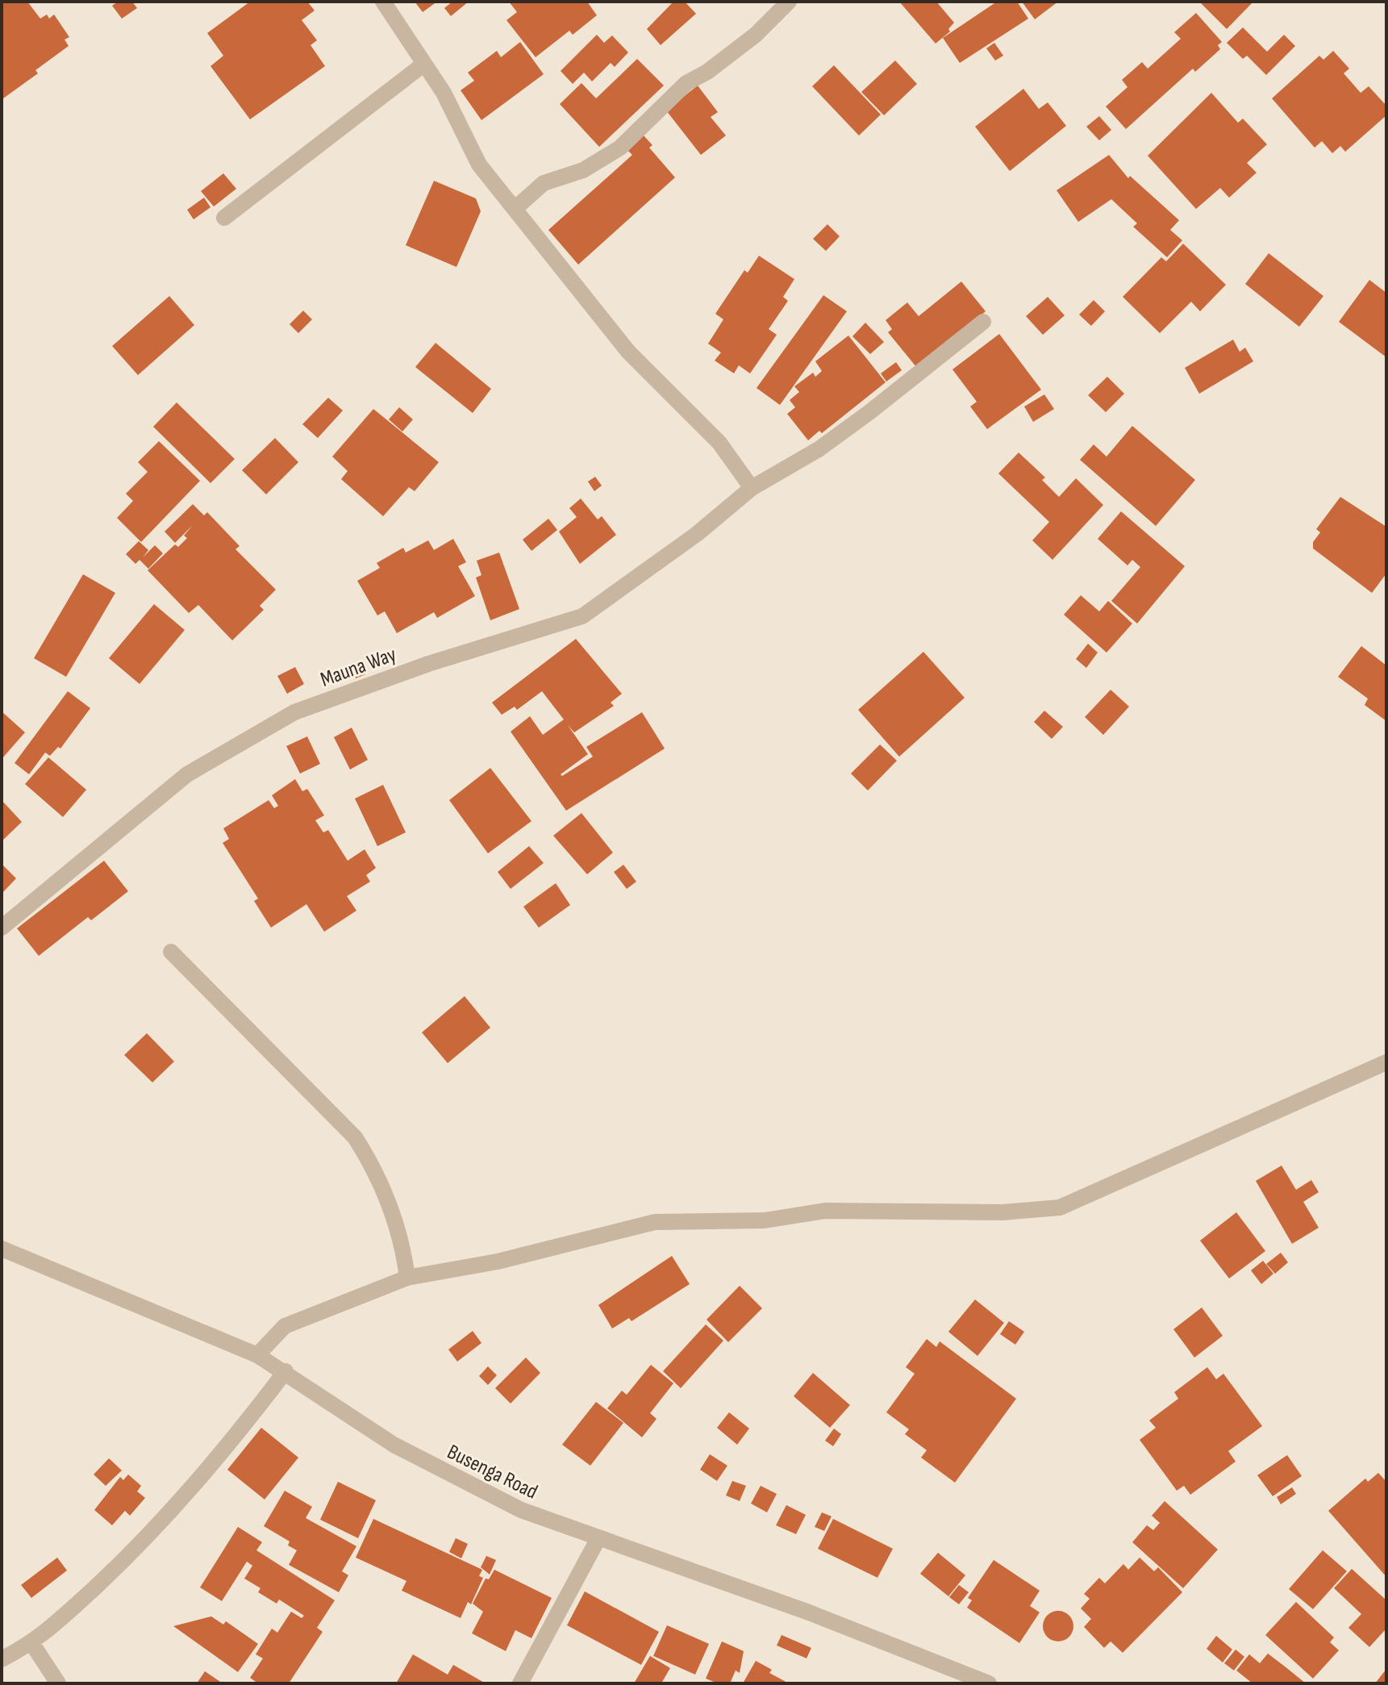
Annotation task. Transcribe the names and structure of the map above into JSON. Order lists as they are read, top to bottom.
{
  "streets": {
    "street": ["Mauna Way", "Busenga Road"]
  }
}
